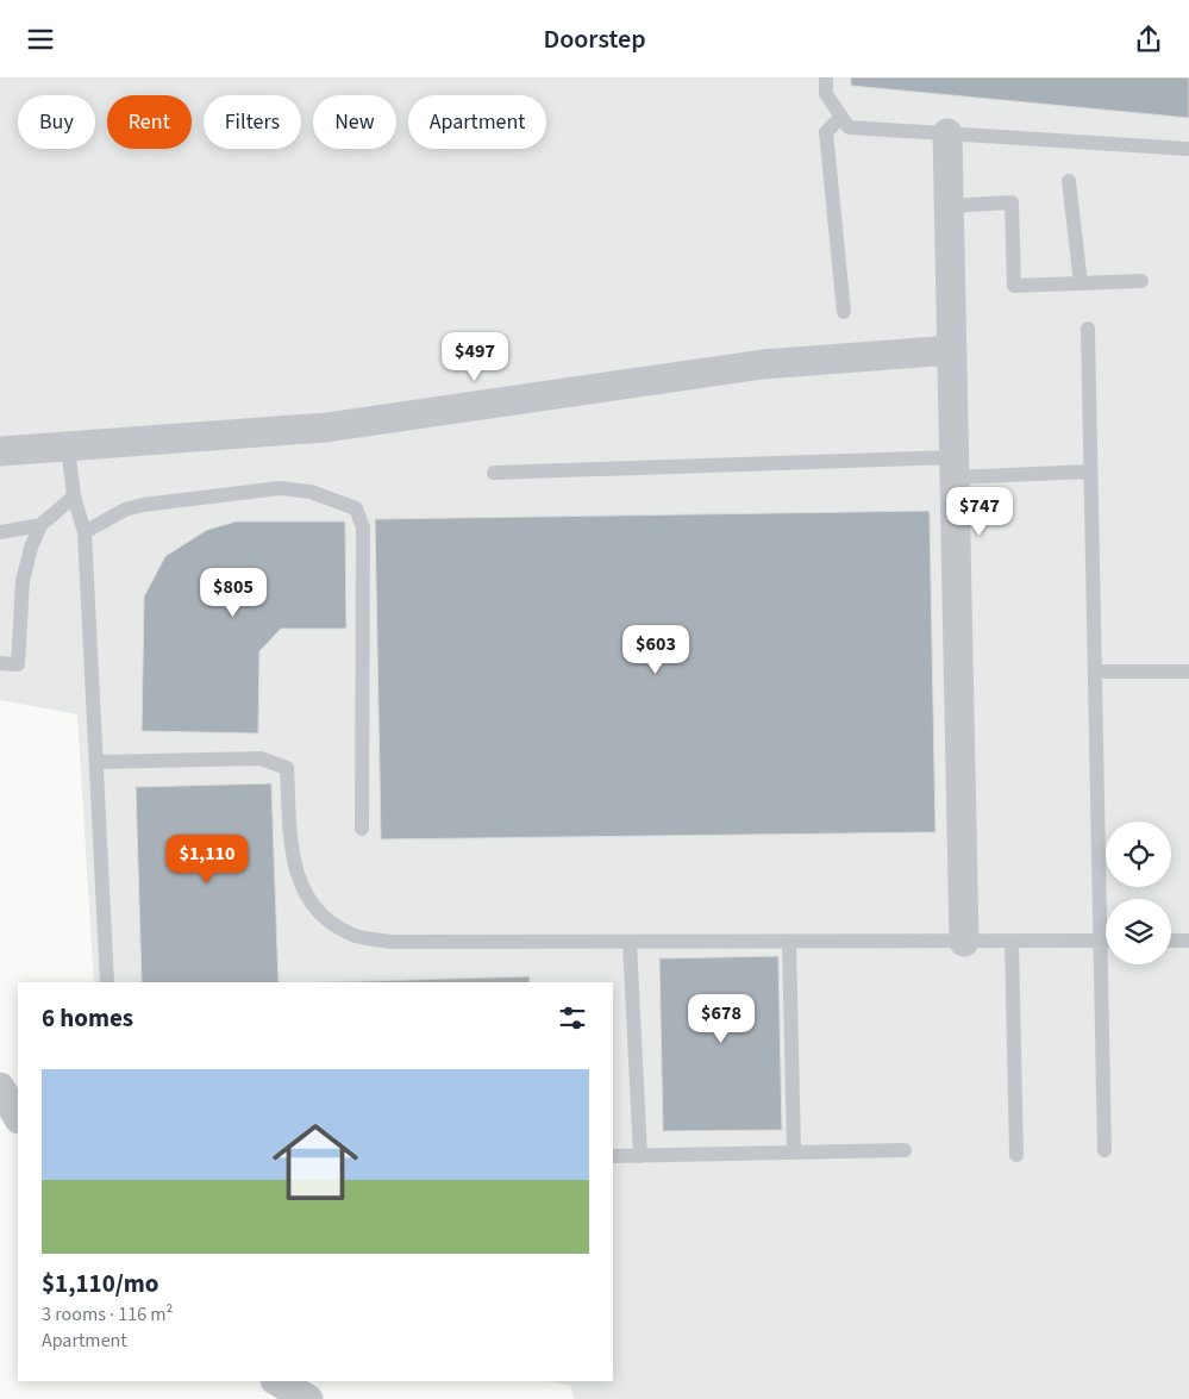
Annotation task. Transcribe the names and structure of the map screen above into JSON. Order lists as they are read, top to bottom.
{
  "page": {
    "header": "Doorstep",
    "chip": [
      "Buy",
      "Rent",
      "Filters",
      "New",
      "Apartment"
    ],
    "price": [
      "$497",
      "$747",
      "$805",
      "$603",
      "$1,110",
      "$678"
    ],
    "heading": "6 homes",
    "list": [
      {
        "name": "$1,110/mo",
        "note": "3 rooms · 116 m² · Apartment"
      }
    ]
  }
}
